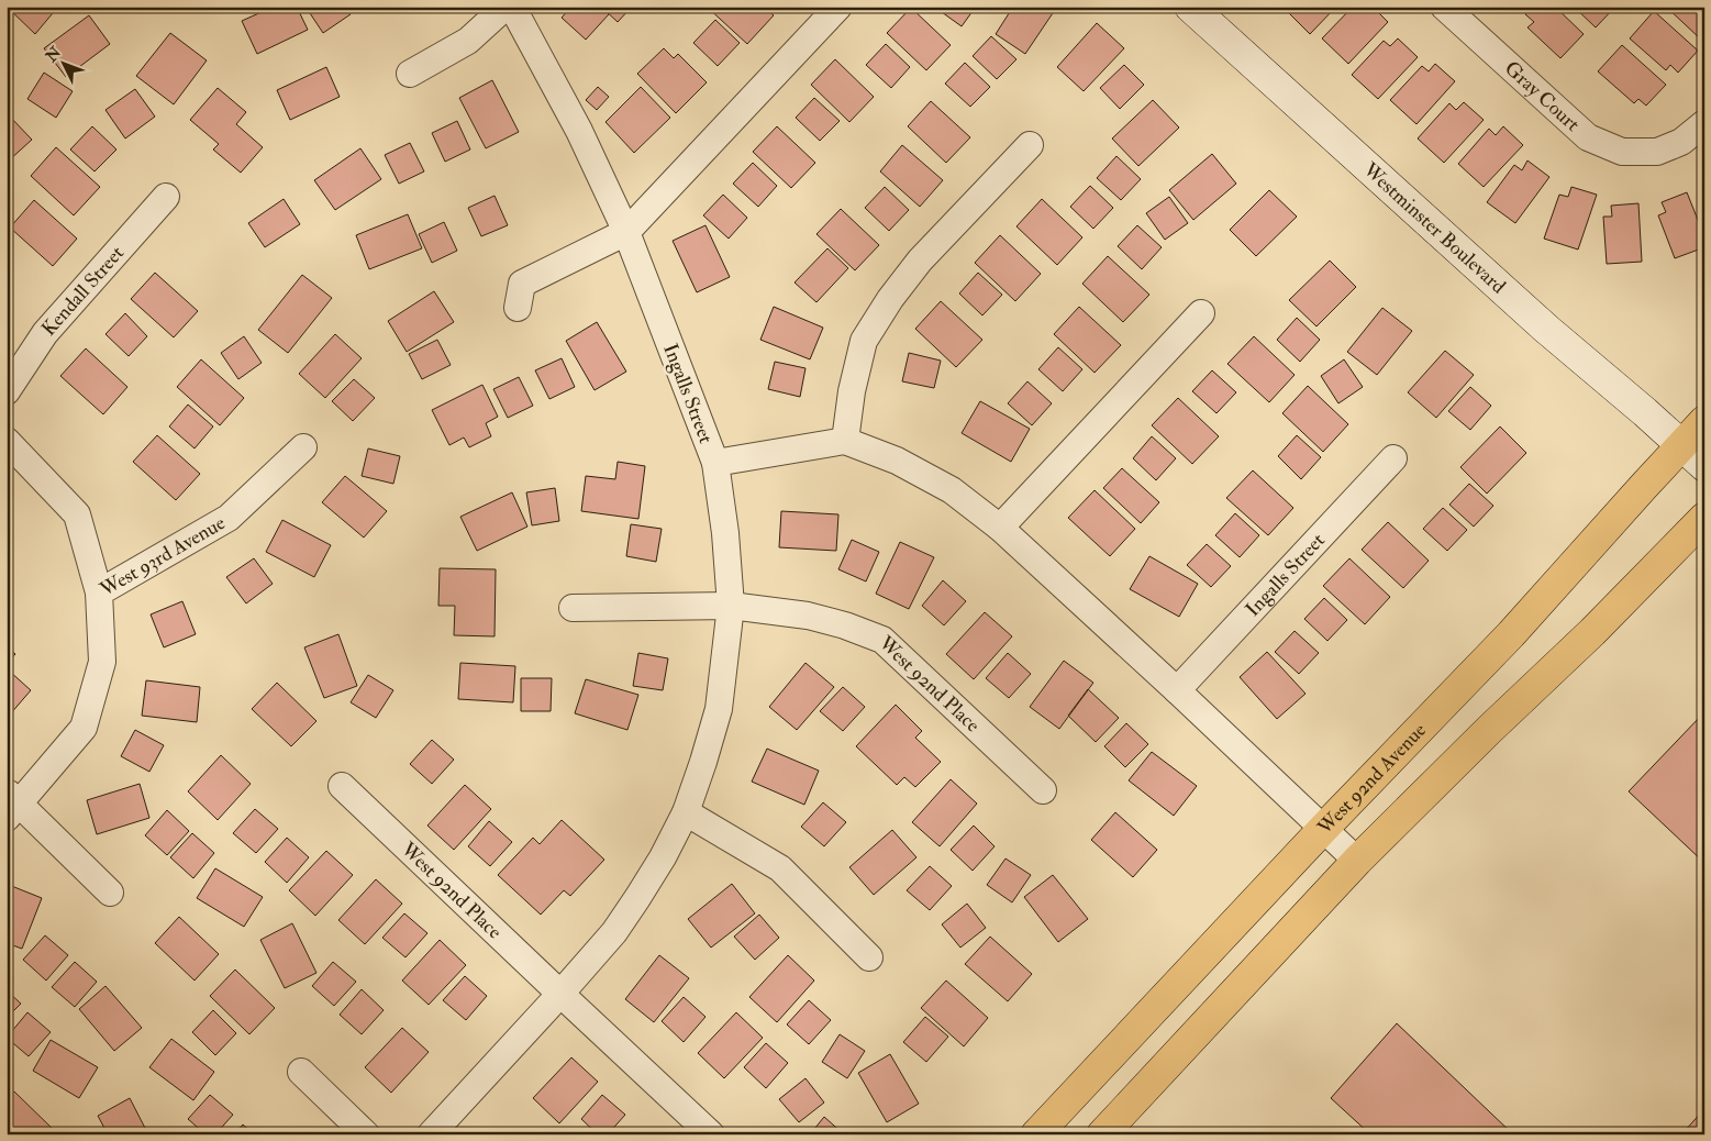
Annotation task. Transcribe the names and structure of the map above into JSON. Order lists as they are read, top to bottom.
{
  "streets": {
    "main road": ["West 92nd Avenue"],
    "street": [
      "Gray Court",
      "Westminster Boulevard",
      "Kendall Street",
      "Ingalls Street",
      "West 93rd Avenue",
      "West 92nd Place"
    ]
  },
  "crossings": [
    ["Westminster Boulevard", "West 92nd Avenue"],
    ["Ingalls Street", "West 92nd Avenue"]
  ],
  "north": "top left"
}
